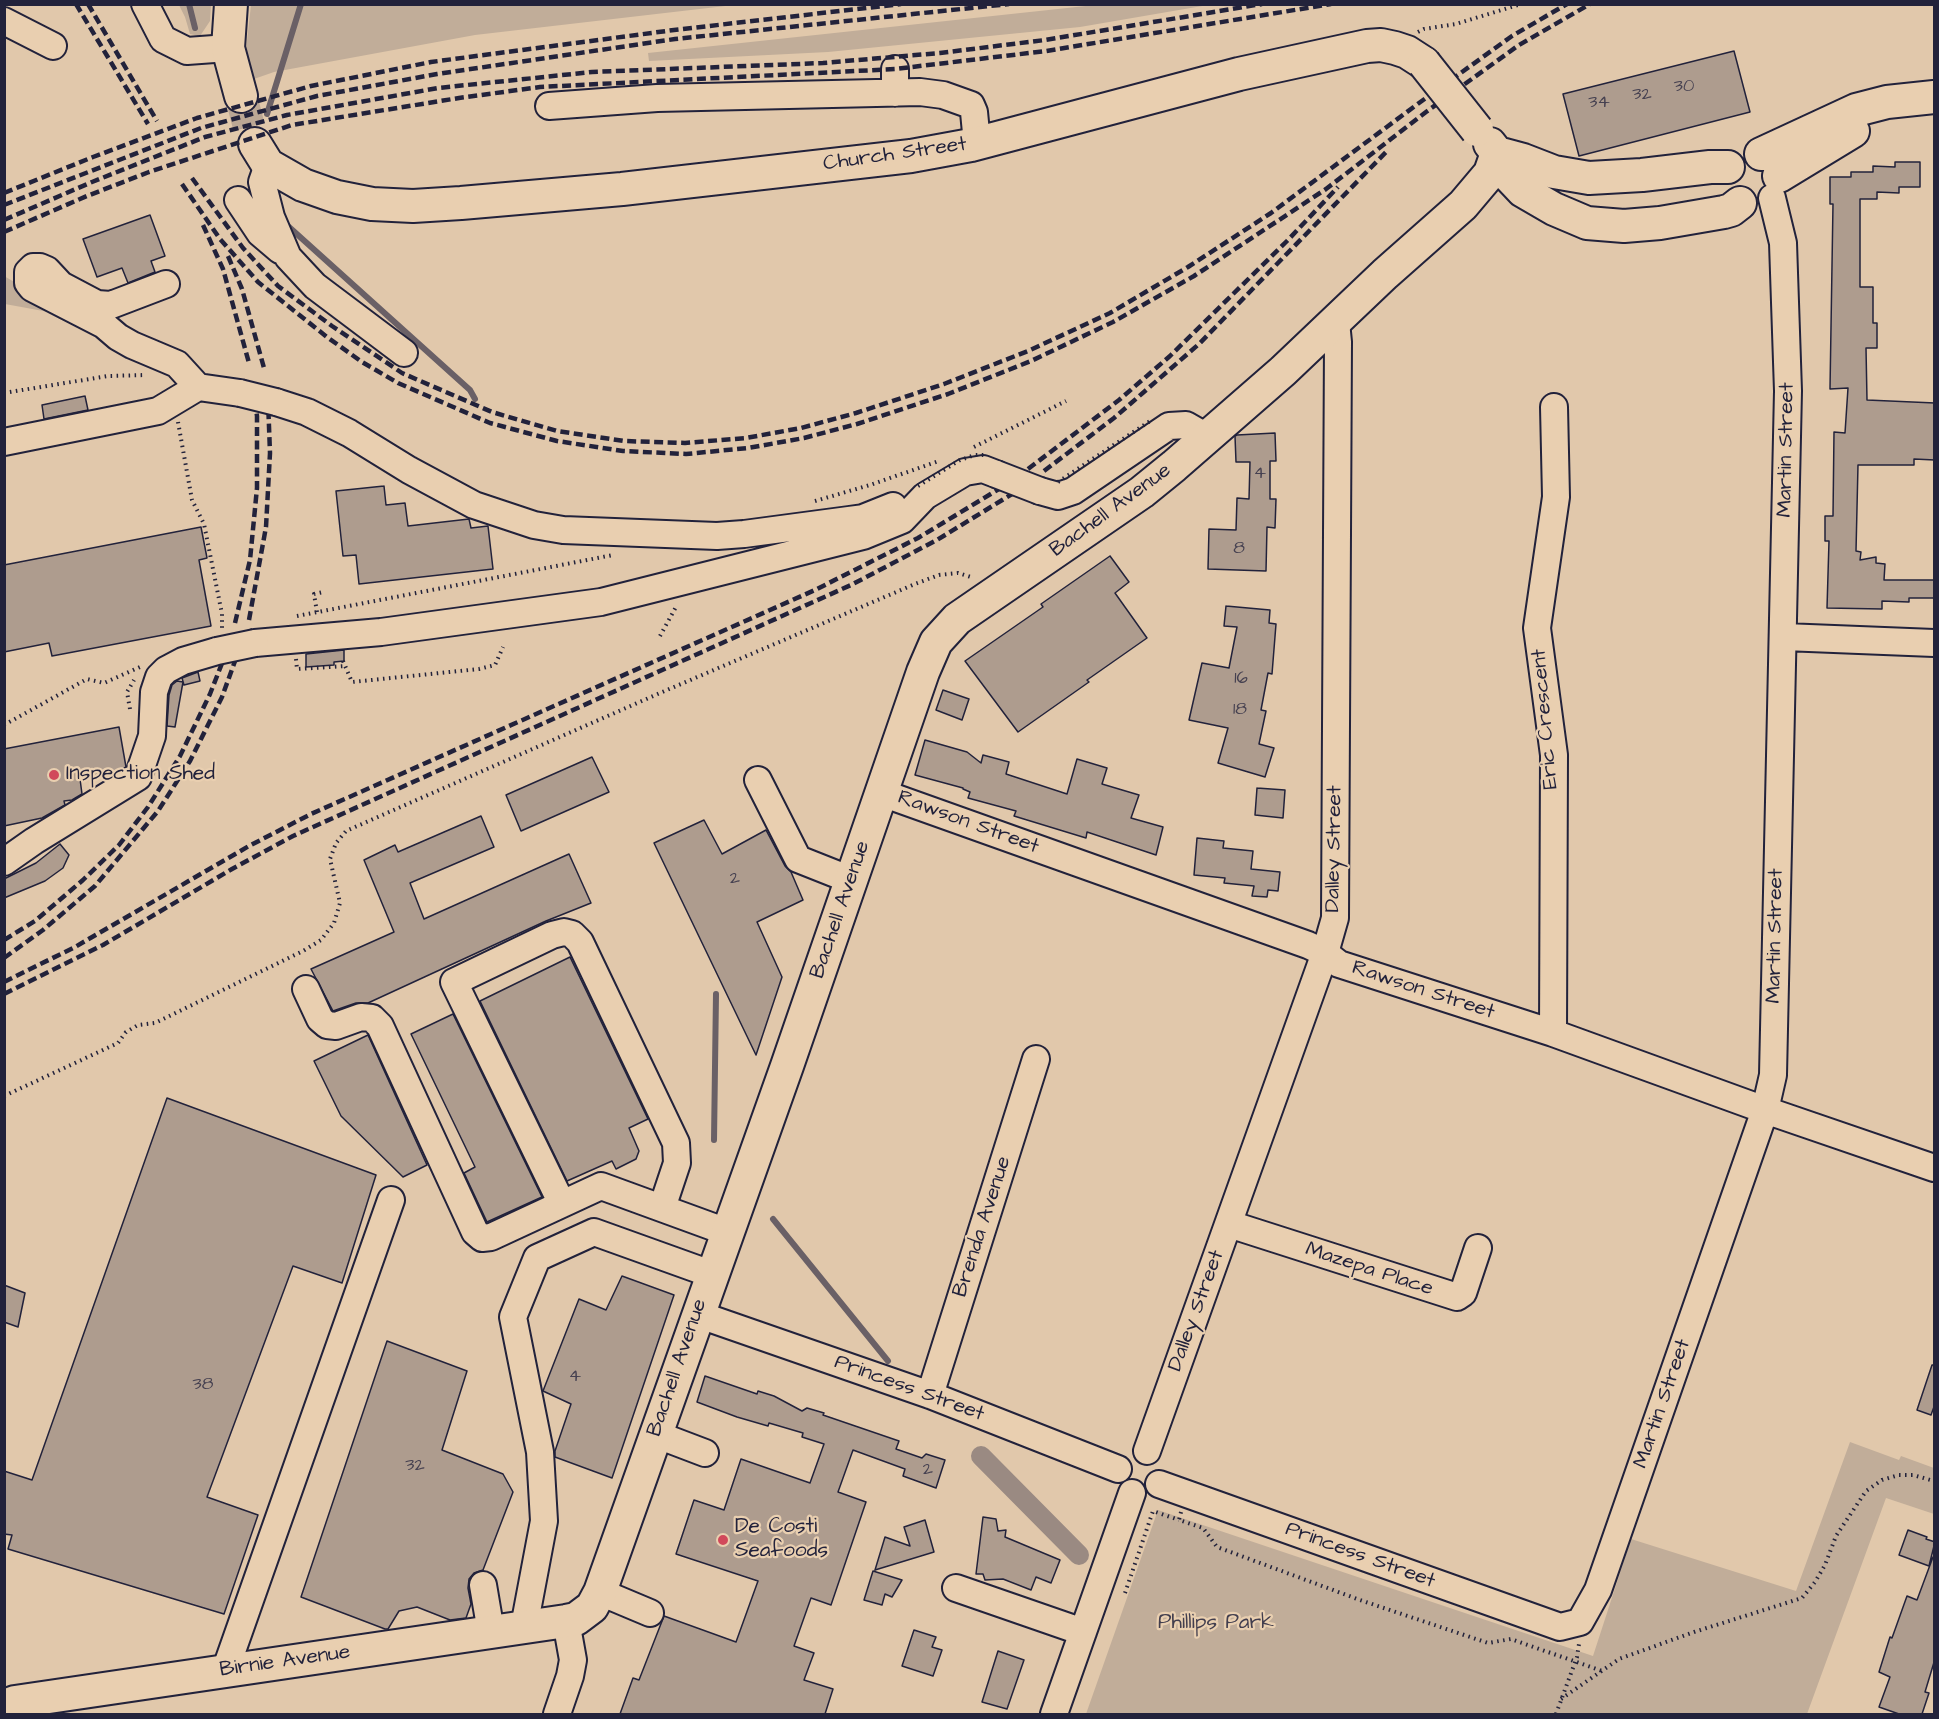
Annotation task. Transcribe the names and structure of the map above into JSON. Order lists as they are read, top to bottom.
{
  "streets": {
    "main road": ["Church Street", "Bachell Avenue", "Birnie Avenue"],
    "street": [
      "Martin Street",
      "Eric Crescent",
      "Rawson Street",
      "Dalley Street",
      "Brenda Avenue",
      "Mazepa Place",
      "Princess Street"
    ]
  },
  "crossings": [
    ["Church Street", "Martin Street"],
    ["Church Street", "Bachell Avenue"],
    ["Martin Street", "Rawson Street"],
    ["Martin Street", "Princess Street"],
    ["Bachell Avenue", "Rawson Street"],
    ["Bachell Avenue", "Dalley Street"],
    ["Bachell Avenue", "Princess Street"],
    ["Bachell Avenue", "Birnie Avenue"],
    ["Eric Crescent", "Rawson Street"],
    ["Rawson Street", "Dalley Street"],
    ["Dalley Street", "Mazepa Place"],
    ["Dalley Street", "Princess Street"],
    ["Brenda Avenue", "Princess Street"]
  ],
  "parks": ["Phillips Park"],
  "places": ["Inspection Shed", "De Costi Seafoods"],
  "house_numbers": [
    "30",
    "32",
    "34",
    "4",
    "8",
    "16",
    "18",
    "2",
    "4",
    "38",
    "32",
    "2"
  ]
}
